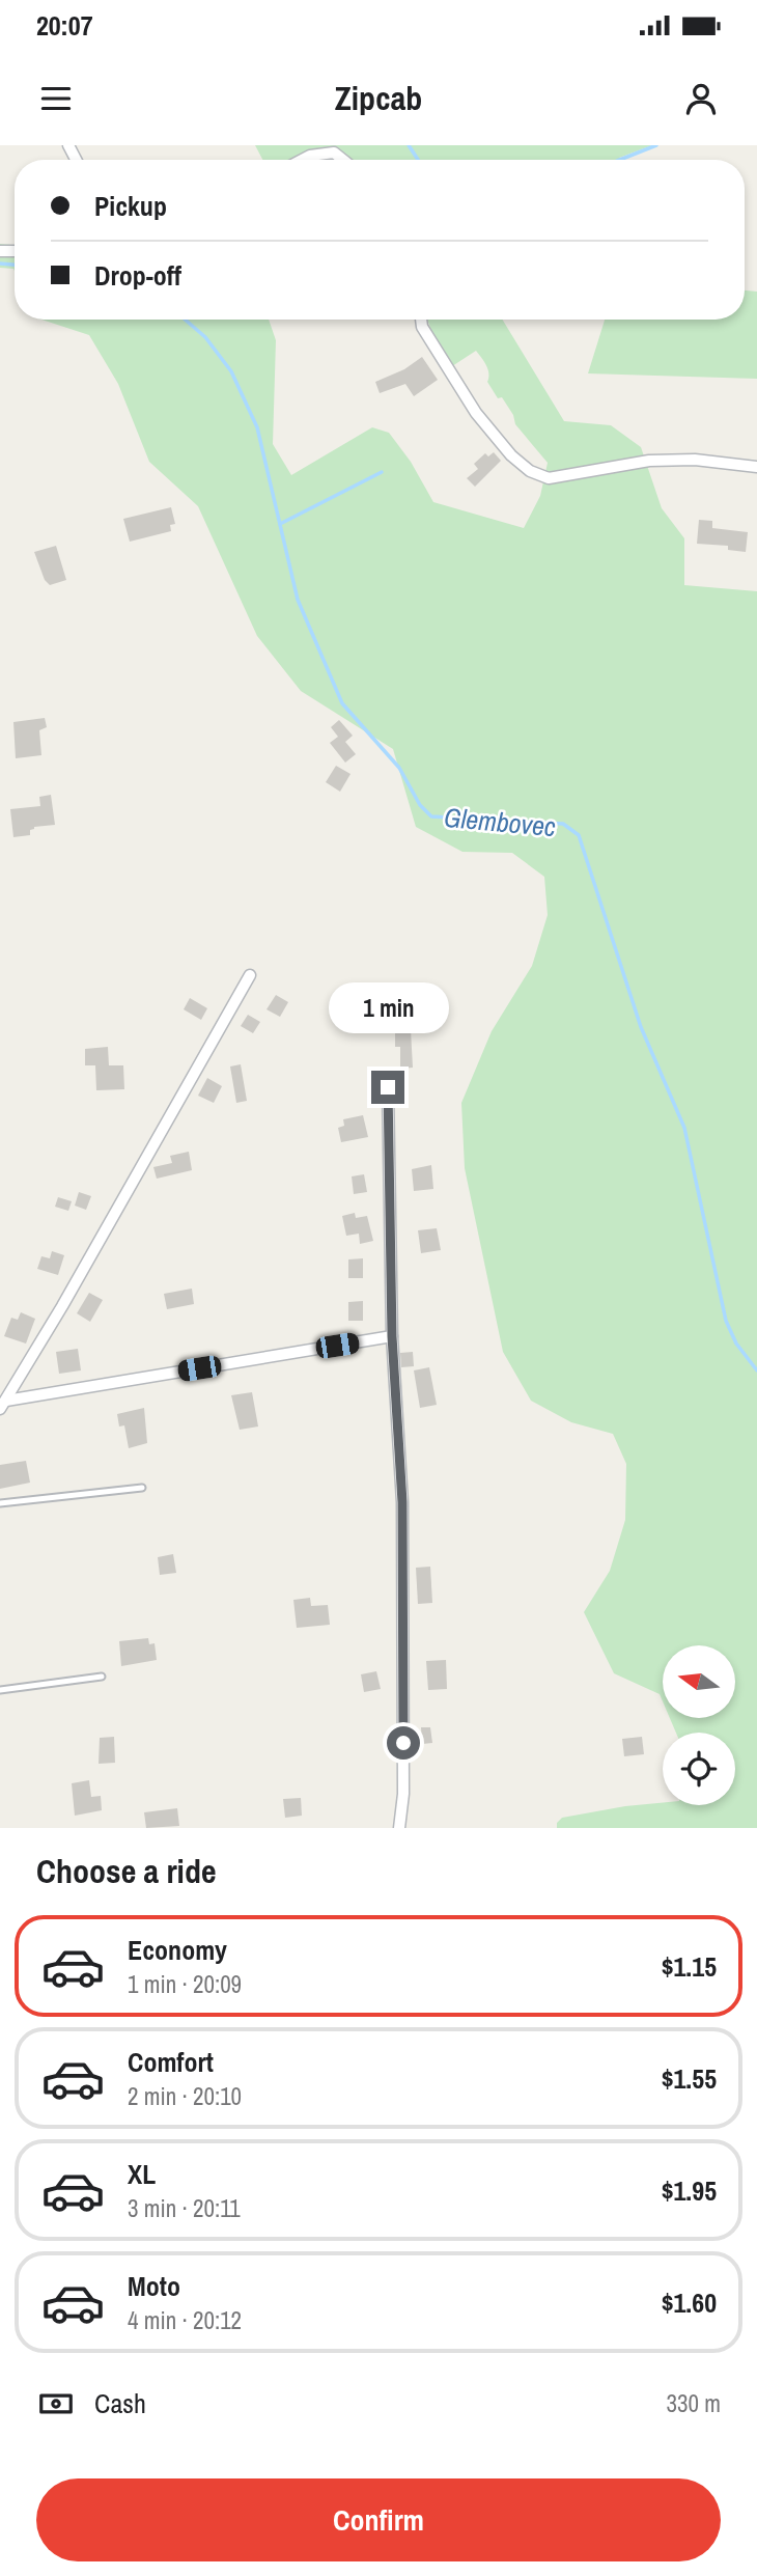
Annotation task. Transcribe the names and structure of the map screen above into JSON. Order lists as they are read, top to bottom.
{
  "water": ["Glembovec"],
  "north": "left",
  "page": {
    "status": "20:07",
    "header": "Zipcab",
    "banner": ["Pickup", "Drop-off"],
    "bubble": "1 min",
    "heading": "Choose a ride",
    "list": [
      {
        "name": "Economy",
        "note": "1 min · 20:09",
        "value": "$1.15"
      },
      {
        "name": "Comfort",
        "note": "2 min · 20:10",
        "value": "$1.55"
      },
      {
        "name": "XL",
        "note": "3 min · 20:11",
        "value": "$1.95"
      },
      {
        "name": "Moto",
        "note": "4 min · 20:12",
        "value": "$1.60"
      }
    ],
    "pay": ["Cash", "330 m"],
    "buttons": "Confirm"
  }
}
